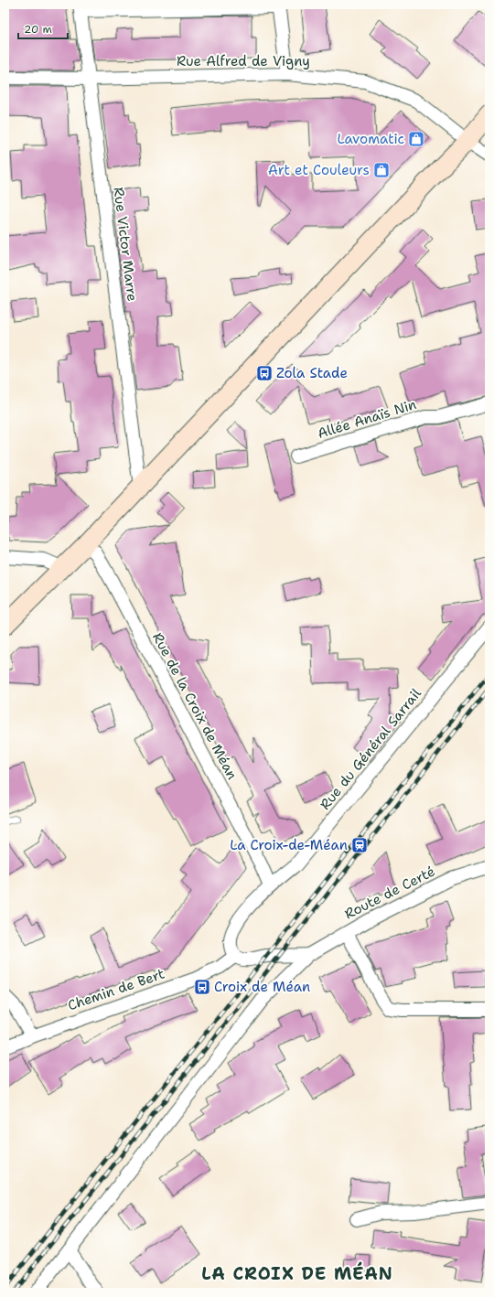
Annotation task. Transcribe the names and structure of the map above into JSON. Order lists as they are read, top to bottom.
{
  "streets": {
    "street": [
      "Rue Alfred de Vigny",
      "Rue Victor Marre",
      "Allée Anaïs Nin",
      "Rue de la Croix de Méan",
      "Rue du Général Sarrail",
      "Route de Certé",
      "Chemin de Bert"
    ]
  },
  "crossings": [
    ["Rue Alfred de Vigny", "Rue Victor Marre"],
    ["Rue de la Croix de Méan", "Rue du Général Sarrail"],
    ["Rue du Général Sarrail", "Chemin de Bert"]
  ],
  "districts": ["LA CROIX DE MÉAN"],
  "places": {
    "shop": ["Lavomatic", "Art et Couleurs"],
    "bus stop": ["Zola Stade", "Croix de Méan"],
    "station": ["La Croix-de-Méan"]
  },
  "scale_bar": "20 m"
}
